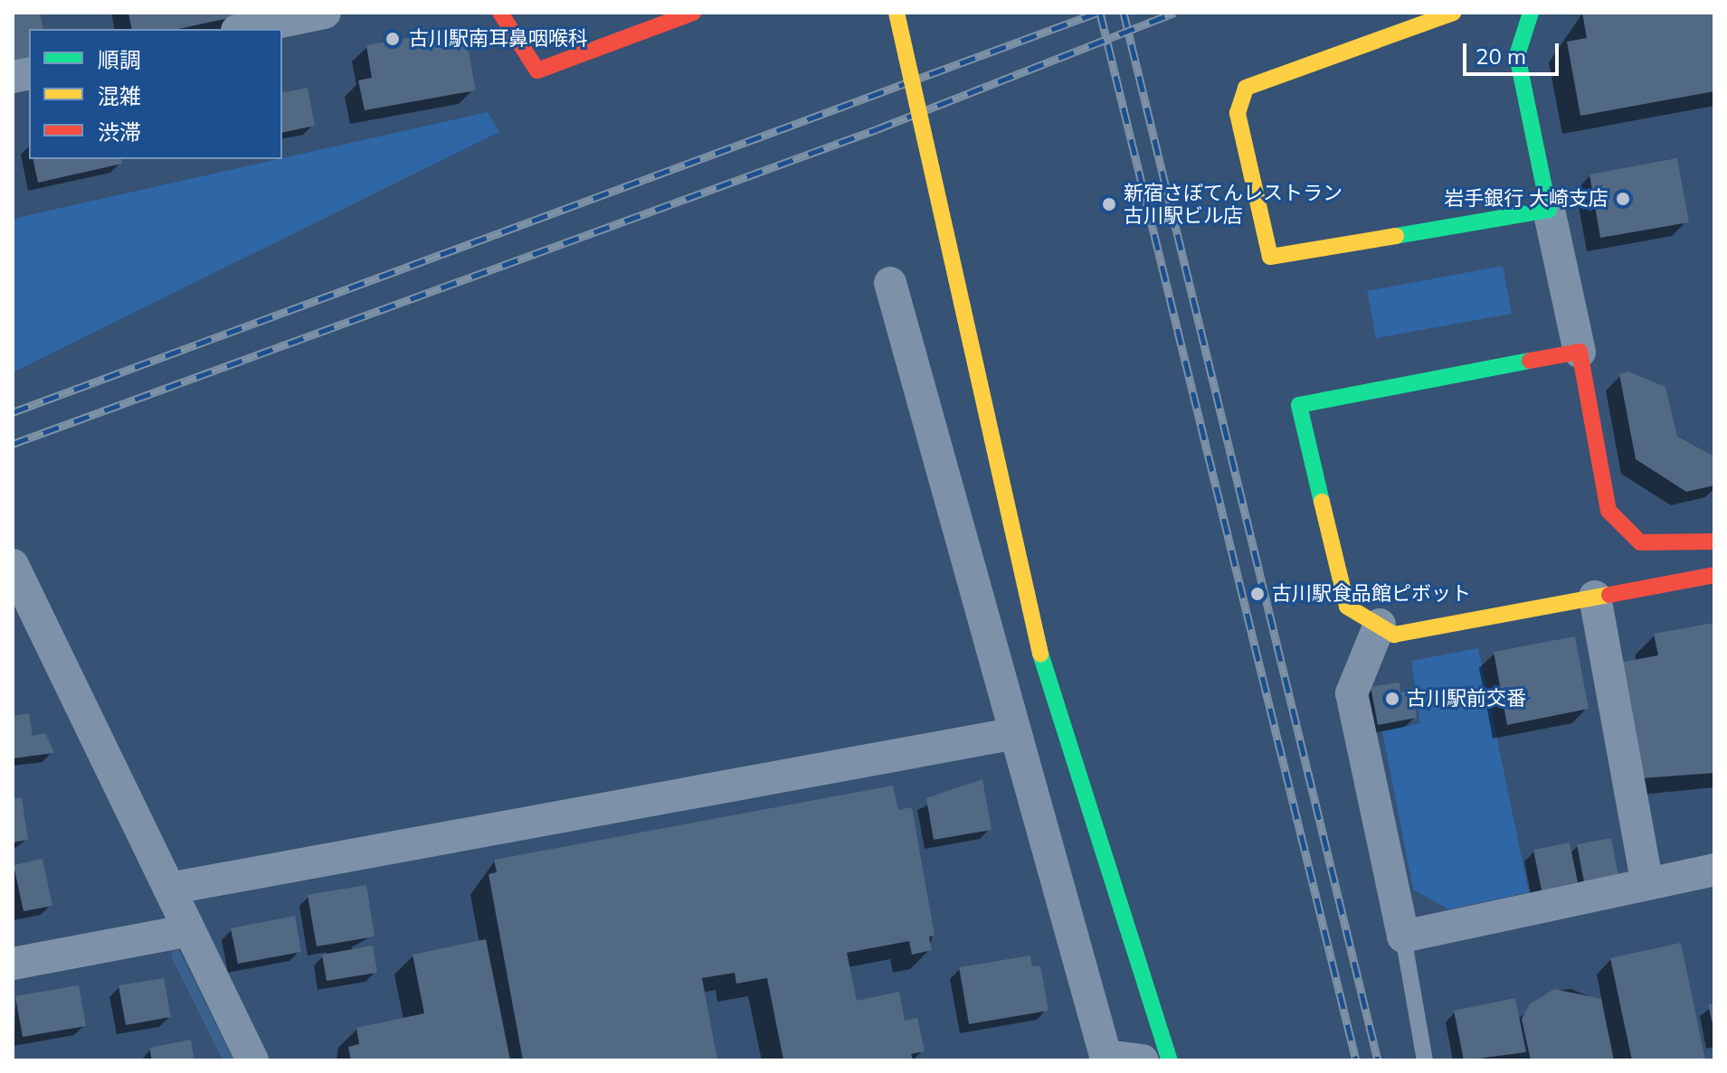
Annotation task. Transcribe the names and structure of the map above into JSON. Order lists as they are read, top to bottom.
{
  "places": [
    "古川駅南耳鼻咽喉科",
    "岩手銀行 大崎支店",
    "新宿さぼてんレストラン 古川駅ビル店",
    "古川駅食品館ピボット",
    "古川駅前交番"
  ],
  "legend": ["順調", "混雑", "渋滞"],
  "scale_bar": "20 m"
}
